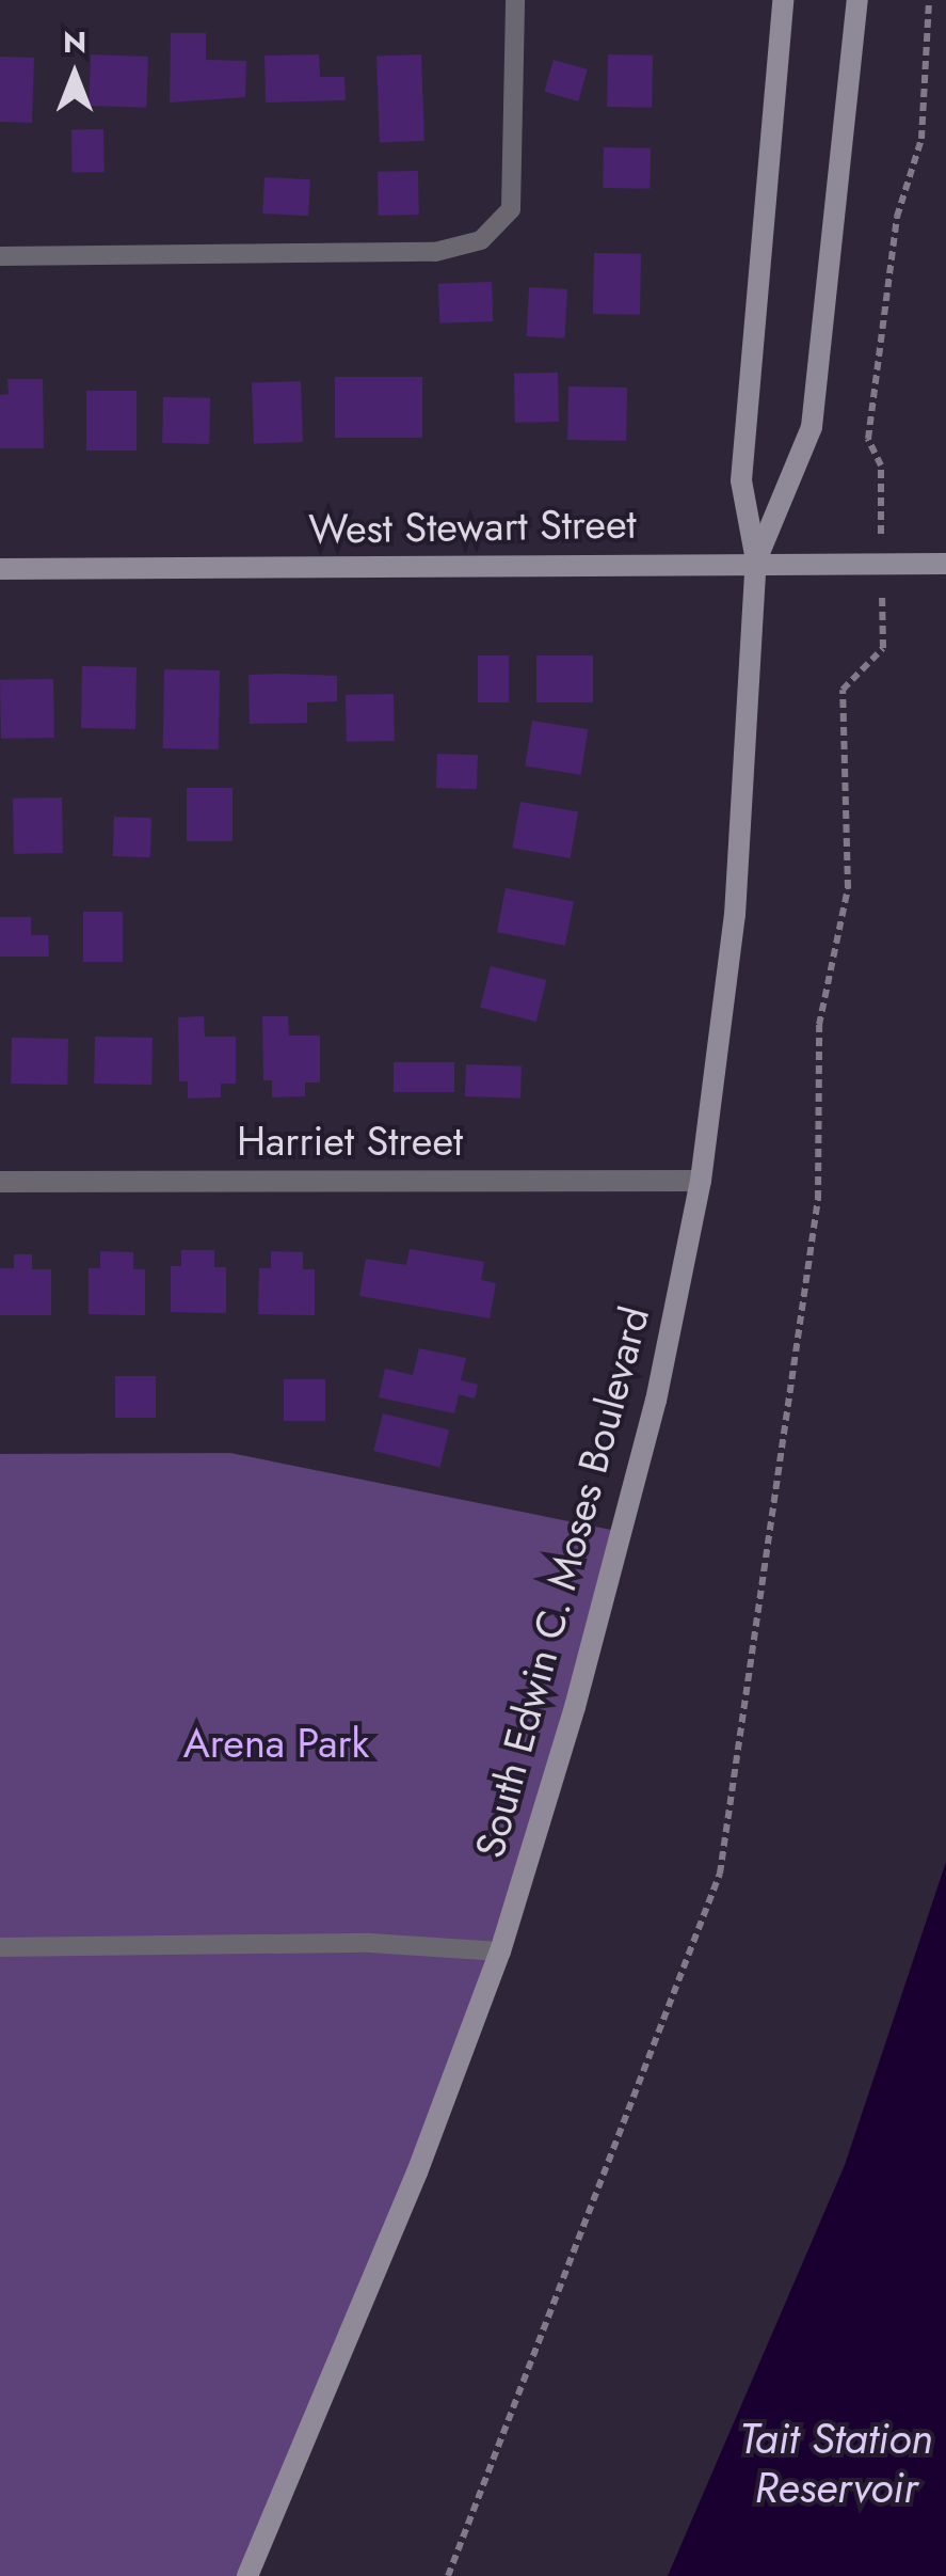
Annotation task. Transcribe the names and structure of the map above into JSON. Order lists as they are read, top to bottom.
{
  "streets": {
    "main road": ["West Stewart Street", "South Edwin C. Moses Boulevard"],
    "street": ["Harriet Street"]
  },
  "crossings": [
    ["West Stewart Street", "South Edwin C. Moses Boulevard"],
    ["Harriet Street", "South Edwin C. Moses Boulevard"]
  ],
  "water": ["Tait Station Reservoir"],
  "parks": ["Arena Park"],
  "north": "top"
}
